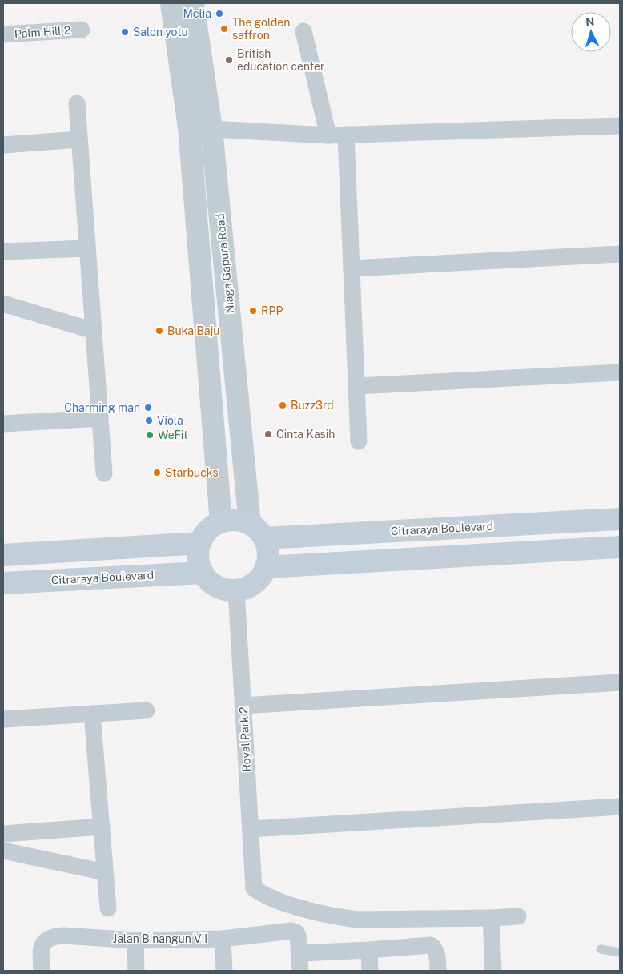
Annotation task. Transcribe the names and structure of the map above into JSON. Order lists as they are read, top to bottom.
{
  "streets": {
    "main road": ["Citraraya Boulevard"],
    "street": [
      "Palm Hill 2",
      "Niaga Gapura Road",
      "Royal Park 2",
      "Jalan Binangun VII"
    ]
  },
  "crossings": [
    ["Niaga Gapura Road", "Citraraya Boulevard"],
    ["Niaga Gapura Road", "Royal Park 2"],
    ["Citraraya Boulevard", "Royal Park 2"]
  ],
  "places": [
    "Melia",
    "The golden saffron",
    "Salon yotu",
    "British education center",
    "RPP",
    "Buka Baju",
    "Buzz3rd",
    "Charming man",
    "Viola",
    "Cinta Kasih",
    "WeFit",
    "Starbucks"
  ],
  "north": "top"
}
